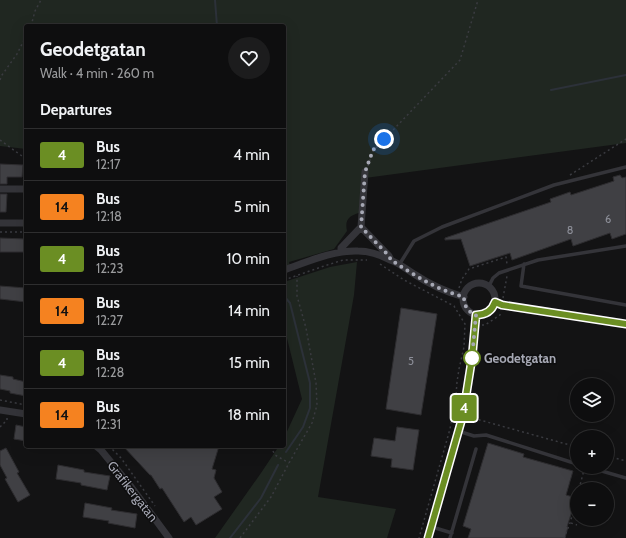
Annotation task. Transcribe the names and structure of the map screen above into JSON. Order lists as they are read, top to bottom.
{
  "streets": {
    "street": ["Grafikergatan"]
  },
  "places": ["Geodetgatan"],
  "lines": ["bus line 4"],
  "house_numbers": ["6", "8", "5"],
  "page": {
    "on_map": "4",
    "heading": [
      ["Geodetgatan", "Walk · 4 min · 260 m"],
      "Departures"
    ],
    "list": [
      {
        "mark": "4",
        "name": "Bus",
        "note": "12:17",
        "value": "4 min"
      },
      {
        "mark": "14",
        "name": "Bus",
        "note": "12:18",
        "value": "5 min"
      },
      {
        "mark": "4",
        "name": "Bus",
        "note": "12:23",
        "value": "10 min"
      },
      {
        "mark": "14",
        "name": "Bus",
        "note": "12:27",
        "value": "14 min"
      },
      {
        "mark": "4",
        "name": "Bus",
        "note": "12:28",
        "value": "15 min"
      },
      {
        "mark": "14",
        "name": "Bus",
        "note": "12:31",
        "value": "18 min"
      }
    ],
    "map_buttons": ["+", "−"]
  }
}
